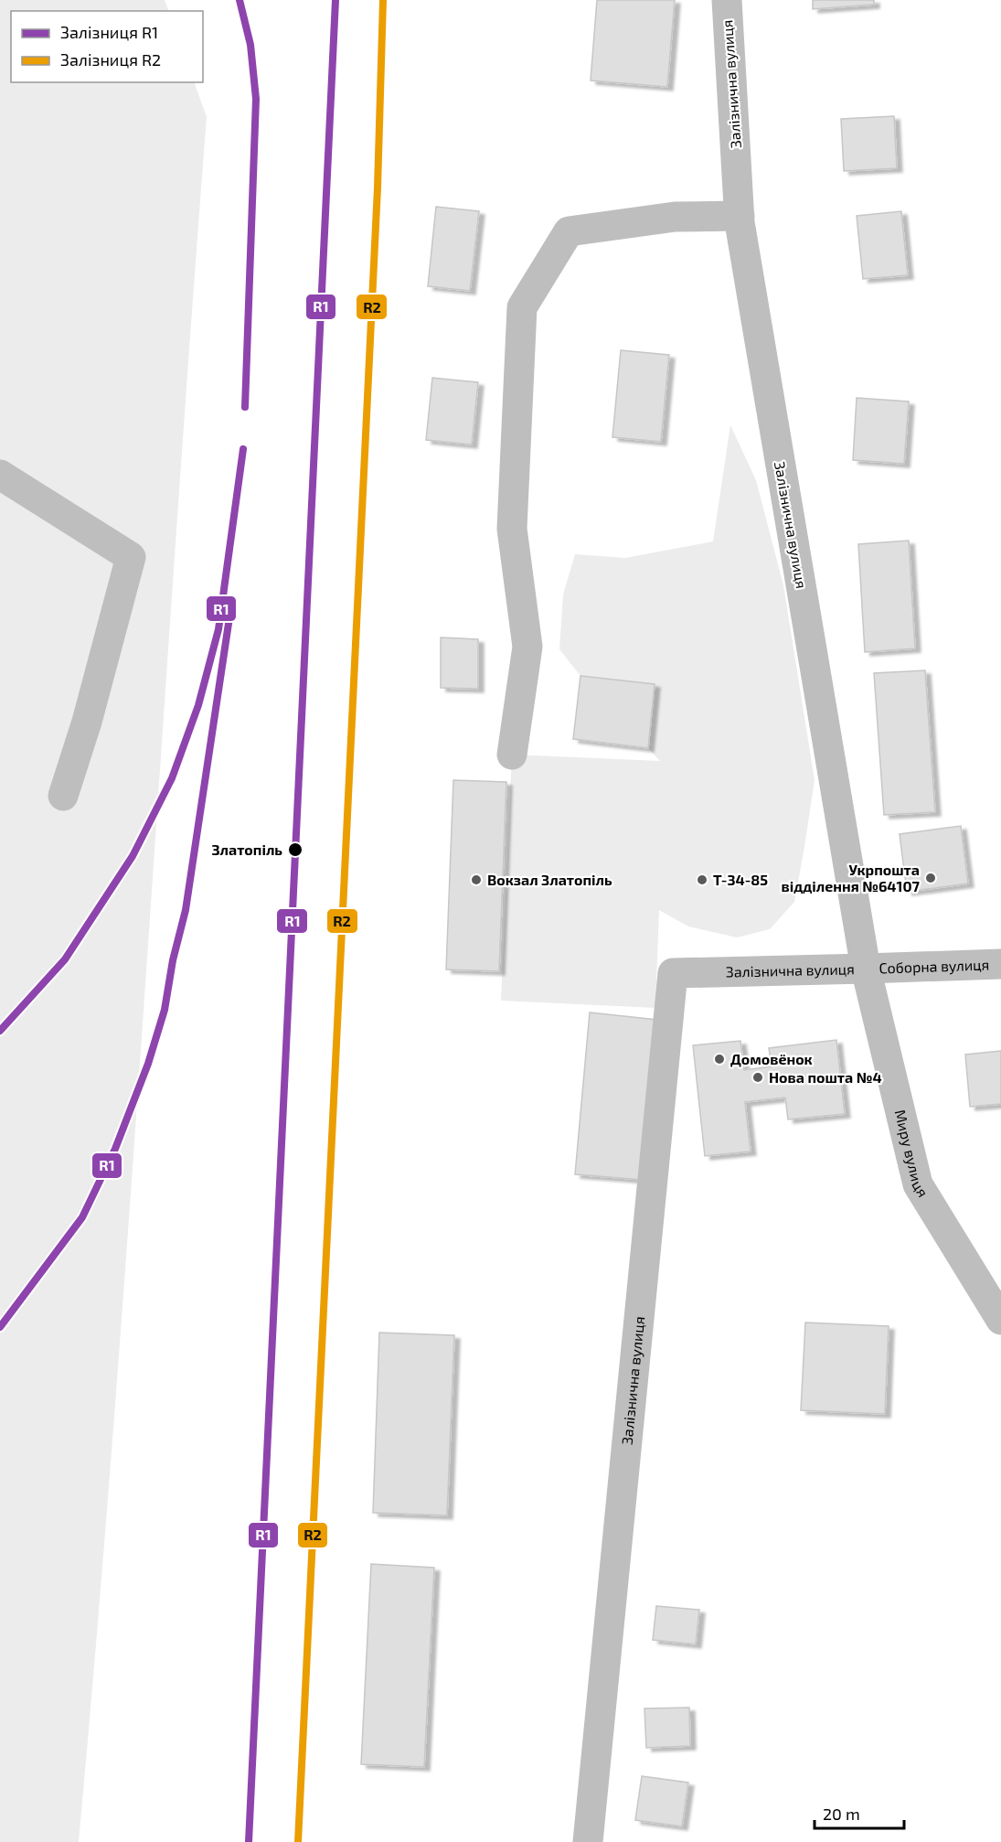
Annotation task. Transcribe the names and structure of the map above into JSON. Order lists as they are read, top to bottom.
{
  "streets": {
    "street": ["Залізнична вулиця", "Соборна вулиця", "Миру вулиця"]
  },
  "crossings": [
    ["Залізнична вулиця", "Соборна вулиця"],
    ["Залізнична вулиця", "Миру вулиця"],
    ["Соборна вулиця", "Миру вулиця"]
  ],
  "places": [
    "Златопіль",
    "Укрпошта відділення №64107",
    "Вокзал Златопіль",
    "Т-34-85",
    "Домовёнок",
    "Нова пошта №4"
  ],
  "lines": ["rail line R1", "rail line R2"],
  "legend": ["Залізниця R1", "Залізниця R2"],
  "scale_bar": "20 m"
}
